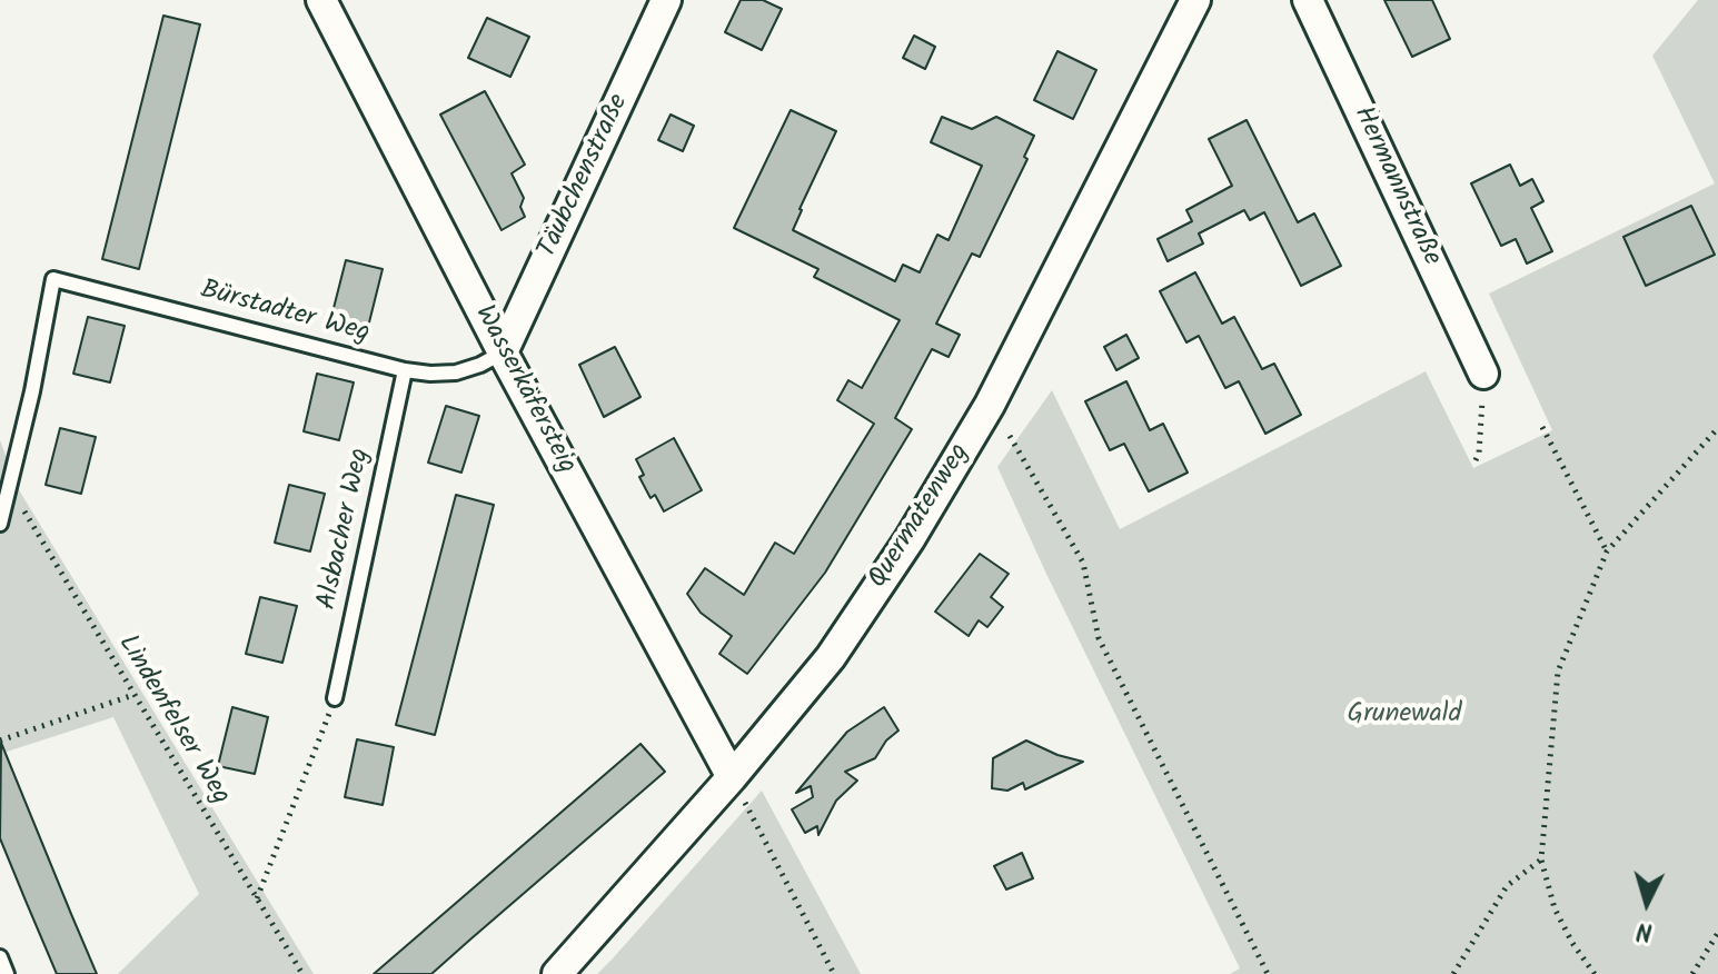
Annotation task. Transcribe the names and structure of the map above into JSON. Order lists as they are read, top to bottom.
{
  "streets": {
    "street": [
      "Täubchenstraße",
      "Hermannstraße",
      "Wasserkäfersteig",
      "Quermatenweg"
    ],
    "lane": ["Bürstadter Weg", "Alsbacher Weg"],
    "path": ["Lindenfelser Weg"]
  },
  "crossings": [
    ["Täubchenstraße", "Bürstadter Weg"],
    ["Täubchenstraße", "Wasserkäfersteig"],
    ["Bürstadter Weg", "Wasserkäfersteig"],
    ["Bürstadter Weg", "Alsbacher Weg"],
    ["Bürstadter Weg", "Lindenfelser Weg"],
    ["Wasserkäfersteig", "Quermatenweg"]
  ],
  "parks": ["Grunewald"],
  "north": "bottom"
}
